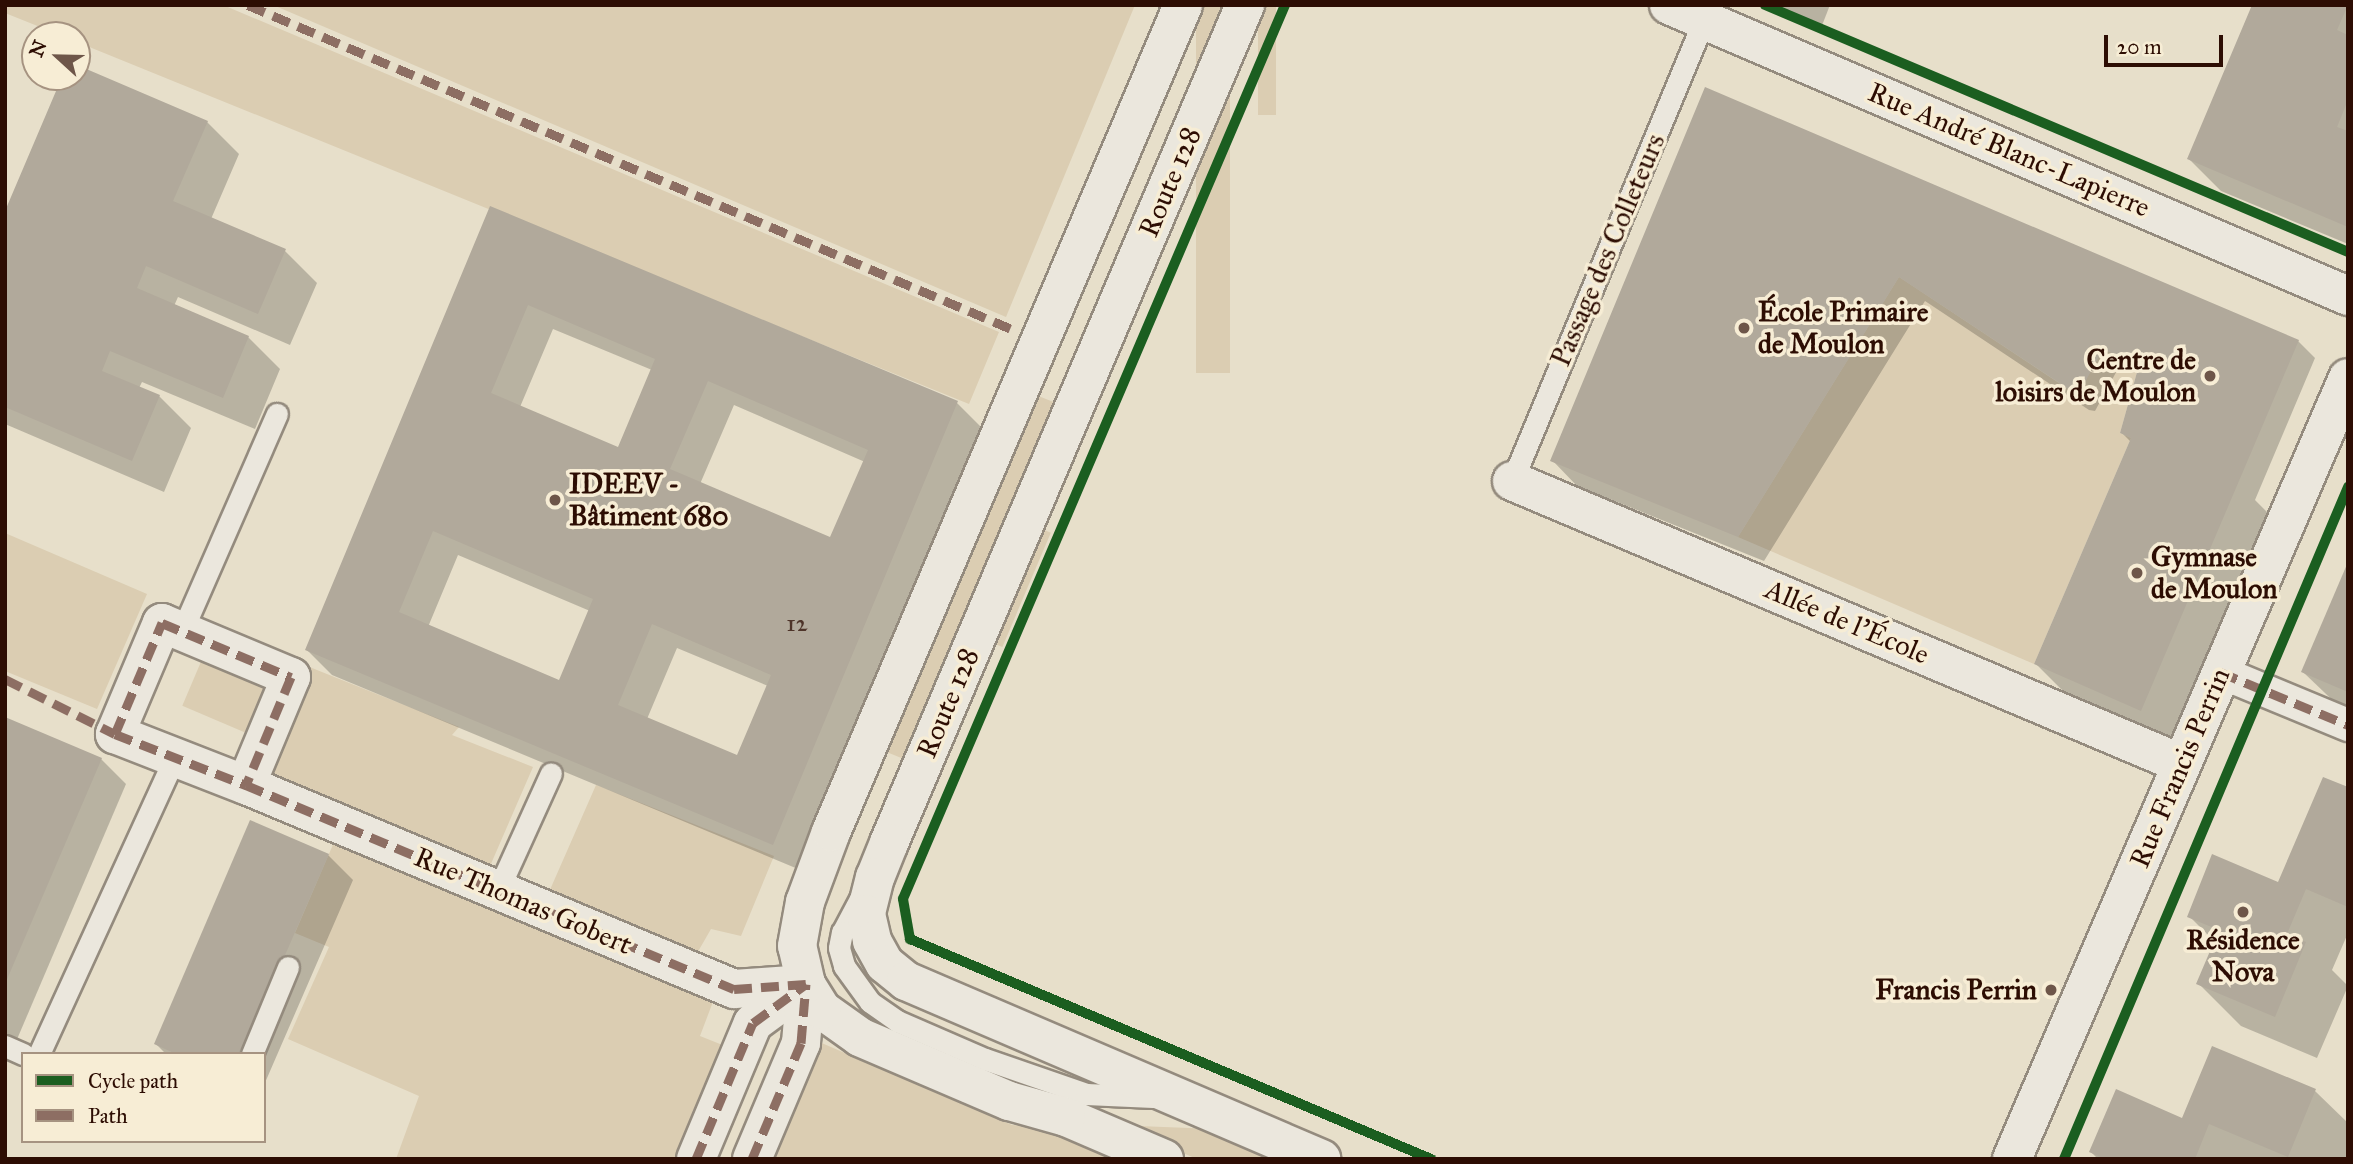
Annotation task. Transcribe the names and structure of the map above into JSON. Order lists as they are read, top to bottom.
{
  "streets": {
    "street": [
      "Rue André Blanc-Lapierre",
      "Route 128",
      "Allée de l'École",
      "Rue Francis Perrin",
      "Rue Thomas Gobert"
    ],
    "lane": ["Passage des Colleteurs"]
  },
  "crossings": [
    ["Rue André Blanc-Lapierre", "Passage des Colleteurs"],
    ["Route 128", "Rue Thomas Gobert"],
    ["Passage des Colleteurs", "Allée de l'École"],
    ["Allée de l'École", "Rue Francis Perrin"]
  ],
  "places": [
    "École Primaire de Moulon",
    "Centre de loisirs de Moulon",
    "IDEEV - Bâtiment 680",
    "Gymnase de Moulon",
    "Résidence Nova",
    "Francis Perrin"
  ],
  "house_numbers": ["12"],
  "legend": ["Cycle path", "Path"],
  "scale_bar": "20 m",
  "north": "left"
}
